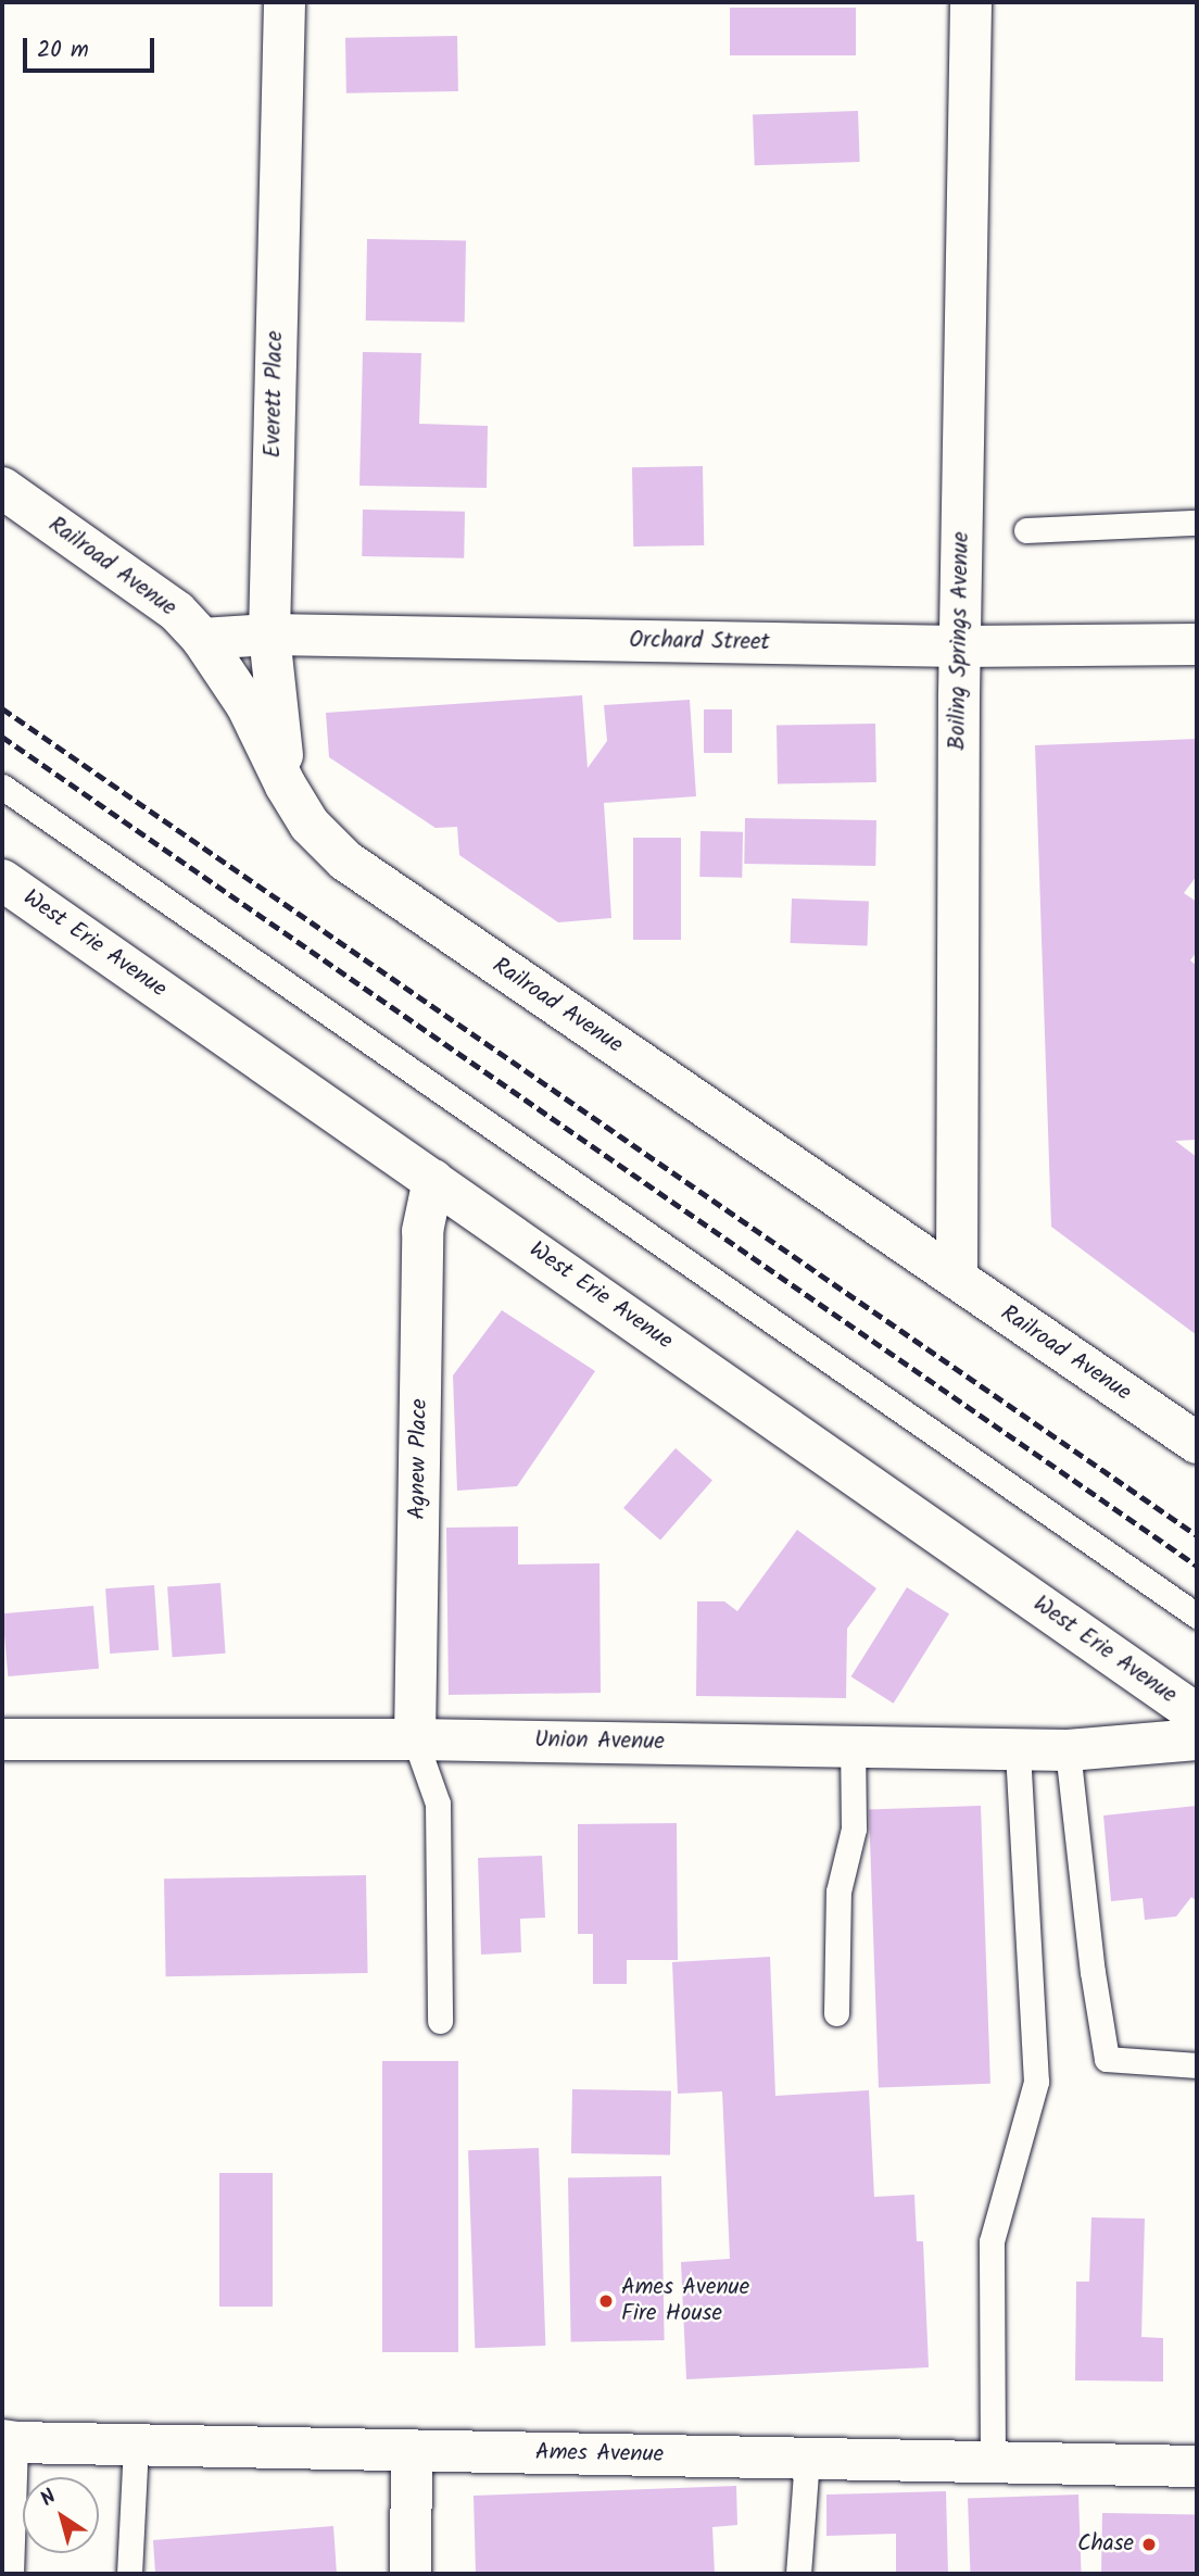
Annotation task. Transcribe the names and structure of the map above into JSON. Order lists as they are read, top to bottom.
{
  "streets": {
    "street": [
      "Everett Place",
      "Railroad Avenue",
      "Boiling Springs Avenue",
      "Orchard Street",
      "West Erie Avenue",
      "Agnew Place",
      "Union Avenue",
      "Ames Avenue"
    ]
  },
  "crossings": [
    ["Everett Place", "Railroad Avenue"],
    ["Everett Place", "Orchard Street"],
    ["Railroad Avenue", "Boiling Springs Avenue"],
    ["Railroad Avenue", "Orchard Street"],
    ["Boiling Springs Avenue", "Orchard Street"],
    ["West Erie Avenue", "Agnew Place"],
    ["Agnew Place", "Union Avenue"]
  ],
  "places": ["Ames Avenue Fire House", "Chase"],
  "scale_bar": "20 m",
  "north": "top left"
}
